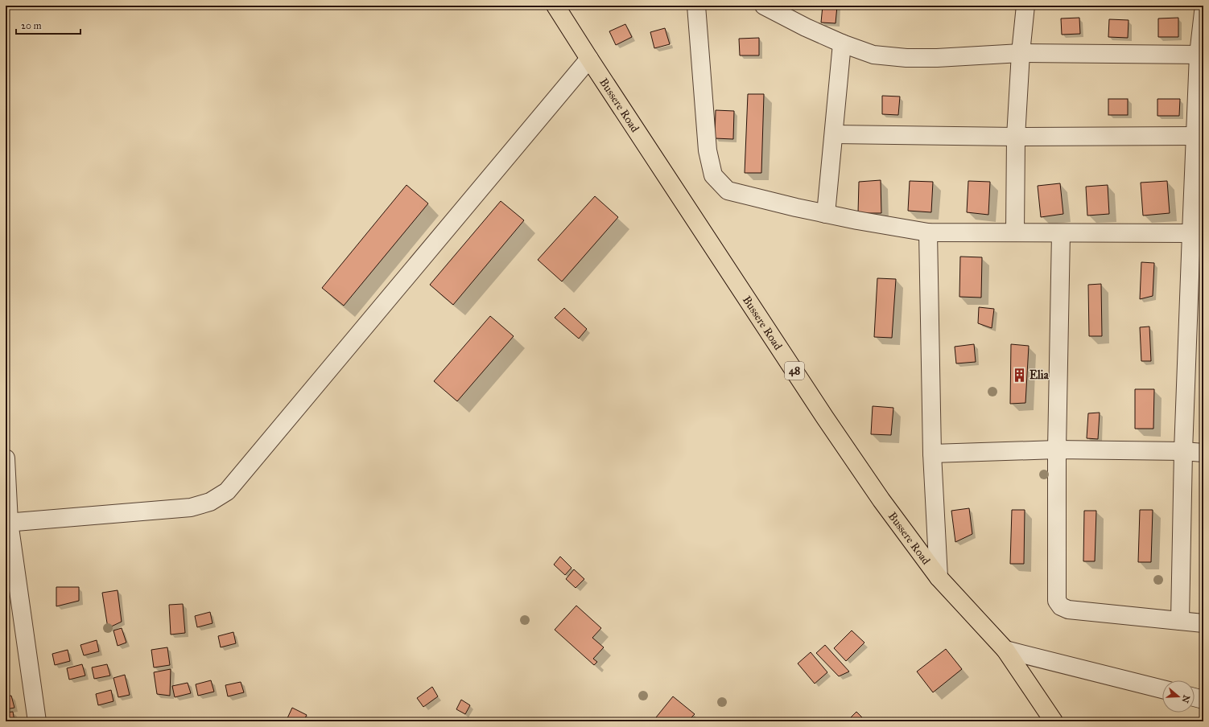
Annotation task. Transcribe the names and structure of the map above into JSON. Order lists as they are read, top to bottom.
{
  "streets": {
    "main road": ["Bussere Road", "48"]
  },
  "places": {
    "building": ["Elia"]
  },
  "scale_bar": "20 m",
  "north": "right"
}
